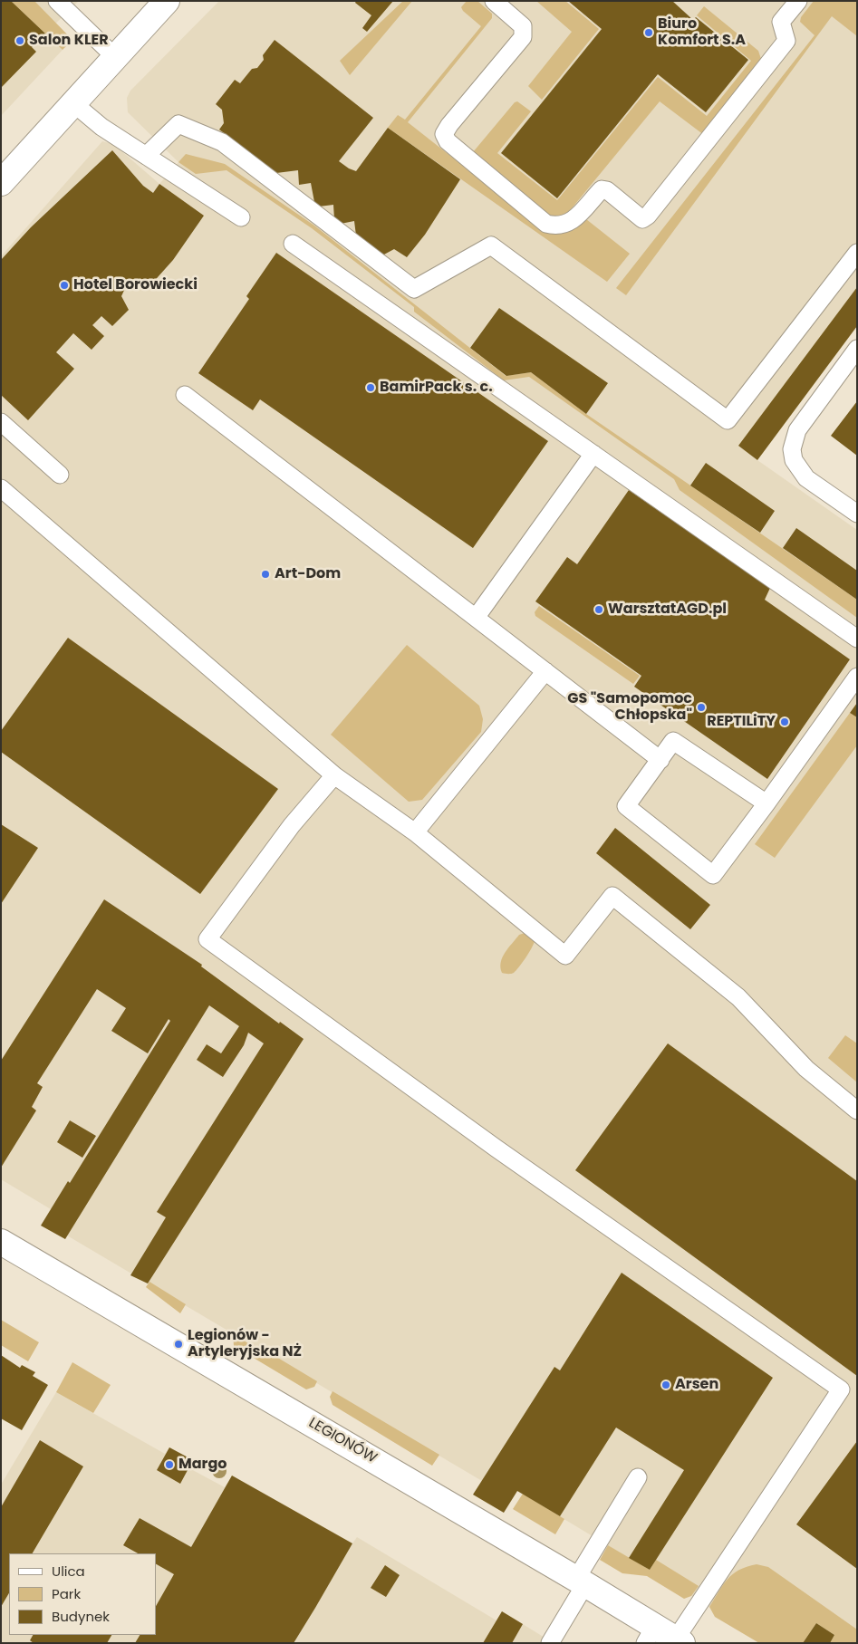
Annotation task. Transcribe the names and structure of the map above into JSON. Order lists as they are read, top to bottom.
{
  "streets": {
    "street": ["LEGIONÓW"]
  },
  "places": [
    "Biuro Komfort S.A",
    "Salon KLER",
    "Hotel Borowiecki",
    "BamirPack s. c.",
    "Art-Dom",
    "WarsztatAGD.pl",
    "GS \"Samopomoc Chłopska\"",
    "REPTILiTY",
    "Legionów - Artyleryjska NŻ",
    "Arsen",
    "Margo"
  ],
  "legend": ["Ulica", "Park", "Budynek"]
}
